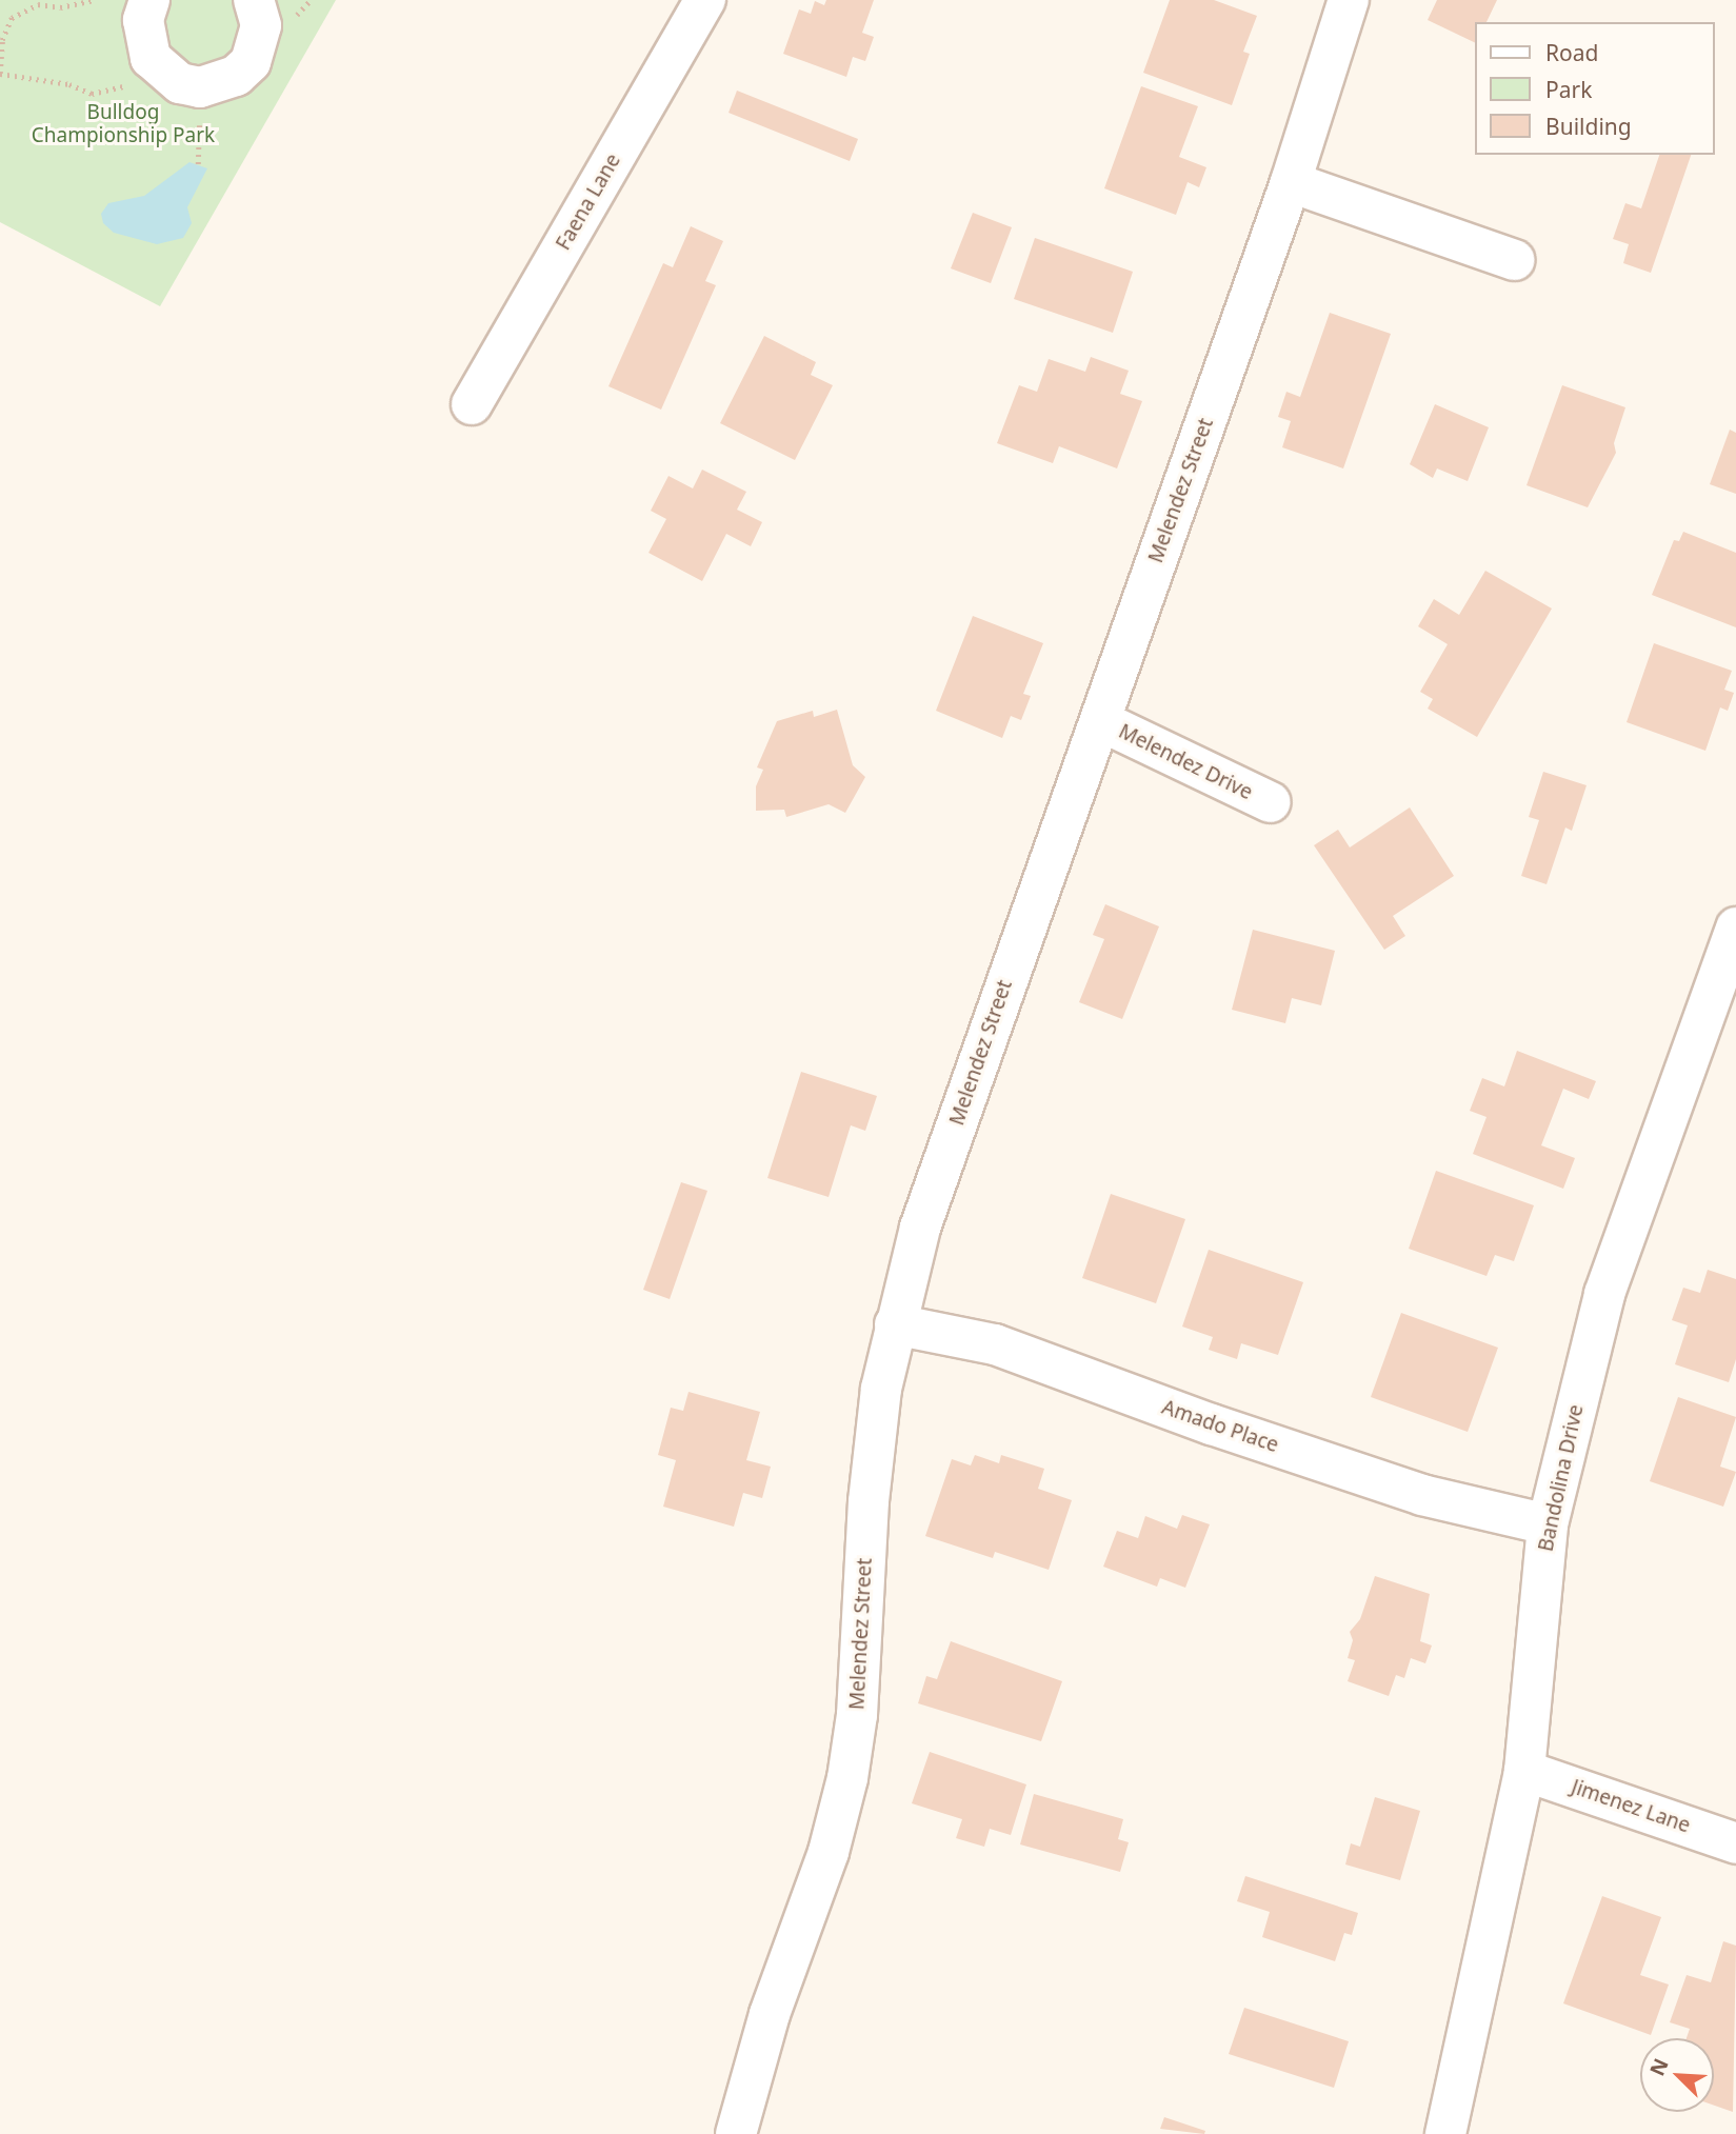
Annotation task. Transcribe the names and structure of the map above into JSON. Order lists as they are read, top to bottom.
{
  "streets": {
    "street": [
      "Faena Lane",
      "Melendez Street",
      "Melendez Drive",
      "Amado Place",
      "Bandolina Drive",
      "Jimenez Lane"
    ]
  },
  "crossings": [
    ["Melendez Street", "Melendez Drive"],
    ["Melendez Street", "Amado Place"],
    ["Amado Place", "Bandolina Drive"],
    ["Bandolina Drive", "Jimenez Lane"]
  ],
  "parks": ["Bulldog Championship Park"],
  "legend": ["Road", "Park", "Building"],
  "north": "top left"
}
